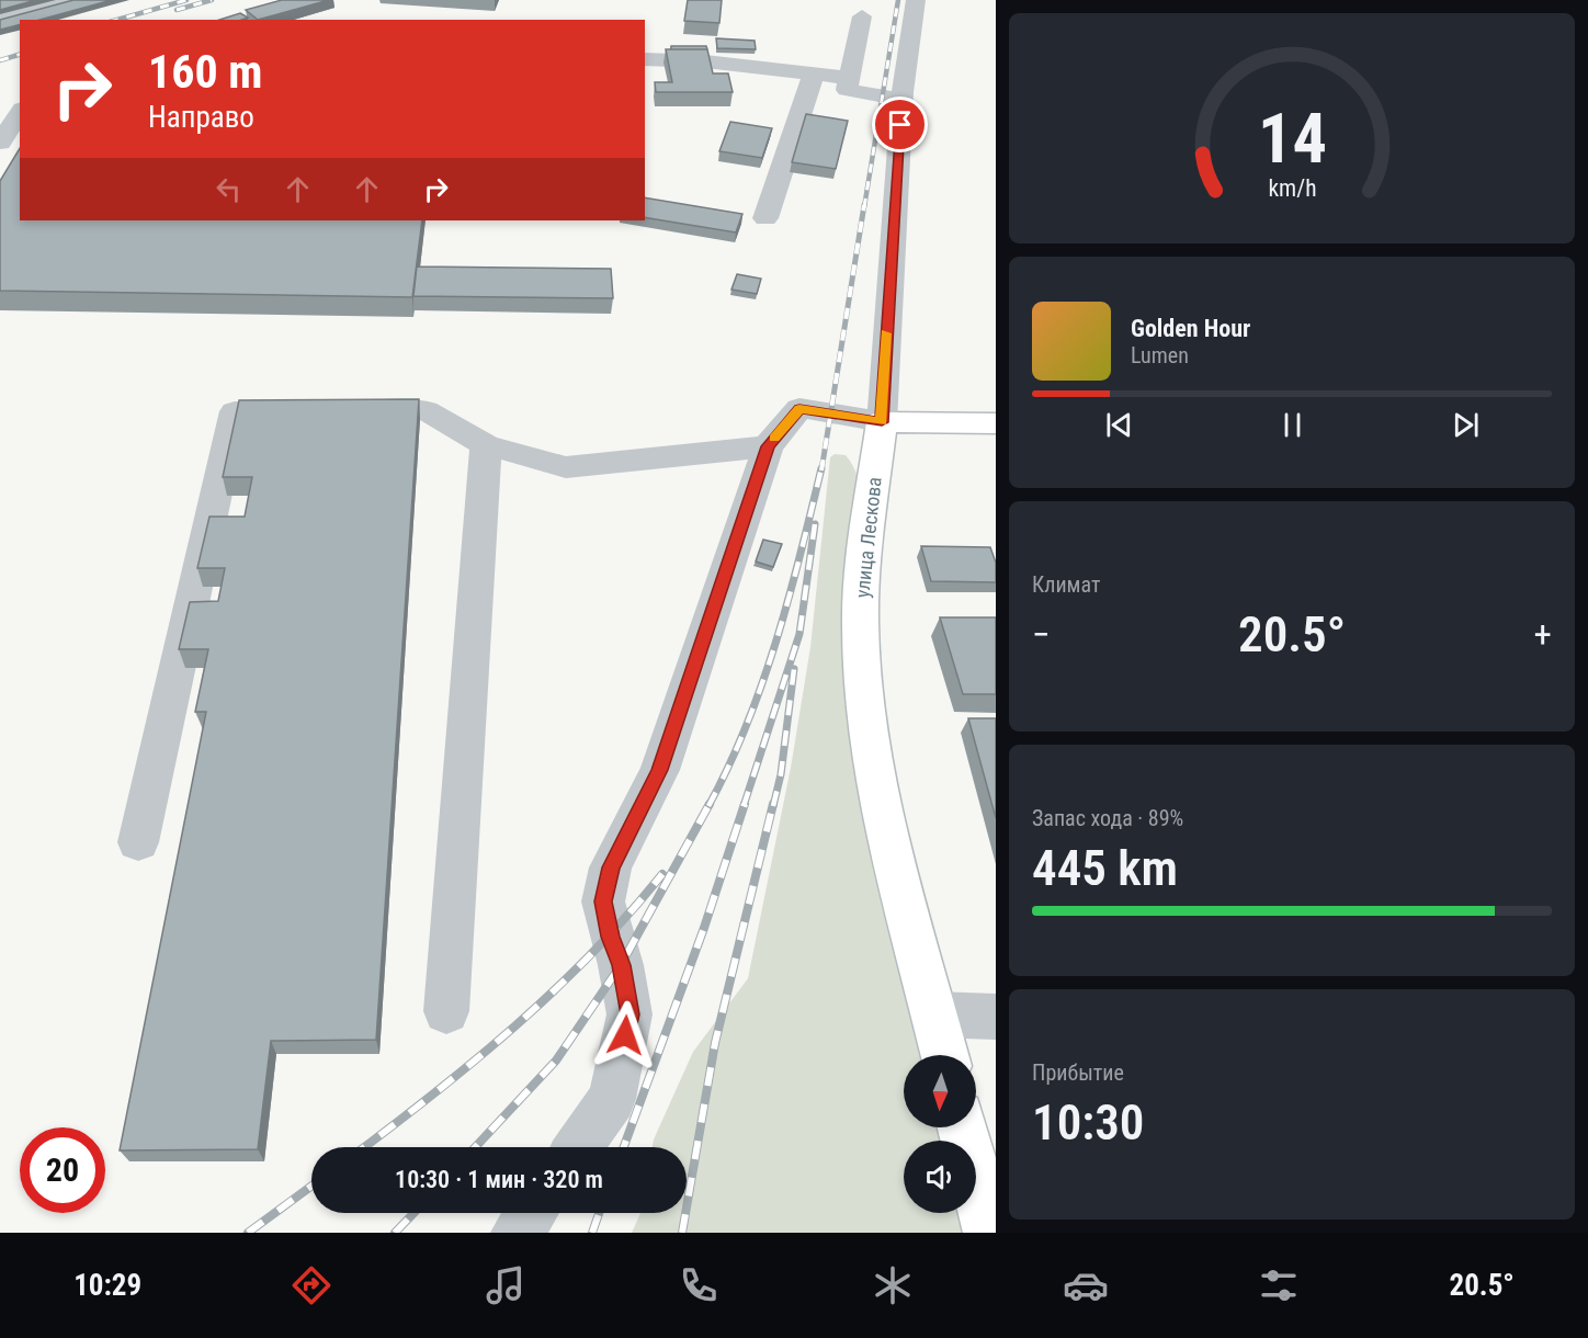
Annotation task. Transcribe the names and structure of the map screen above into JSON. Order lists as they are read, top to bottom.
{
  "streets": {
    "main road": ["улица Лескова"]
  },
  "north": "bottom",
  "page": {
    "turn": ["160 m", "Направо"],
    "song": ["Golden Hour", "Lumen"],
    "tile": [
      "Климат",
      ["Запас хода · 89%", "445 km"],
      ["Прибытие", "10:30"]
    ],
    "heat": ["−", "20.5°", "+"],
    "limit": "20",
    "trip": "10:30 · 1 мин · 320 m",
    "tabs": ["10:29", "20.5°"],
    "gauge": ["14", "km/h"]
  }
}
